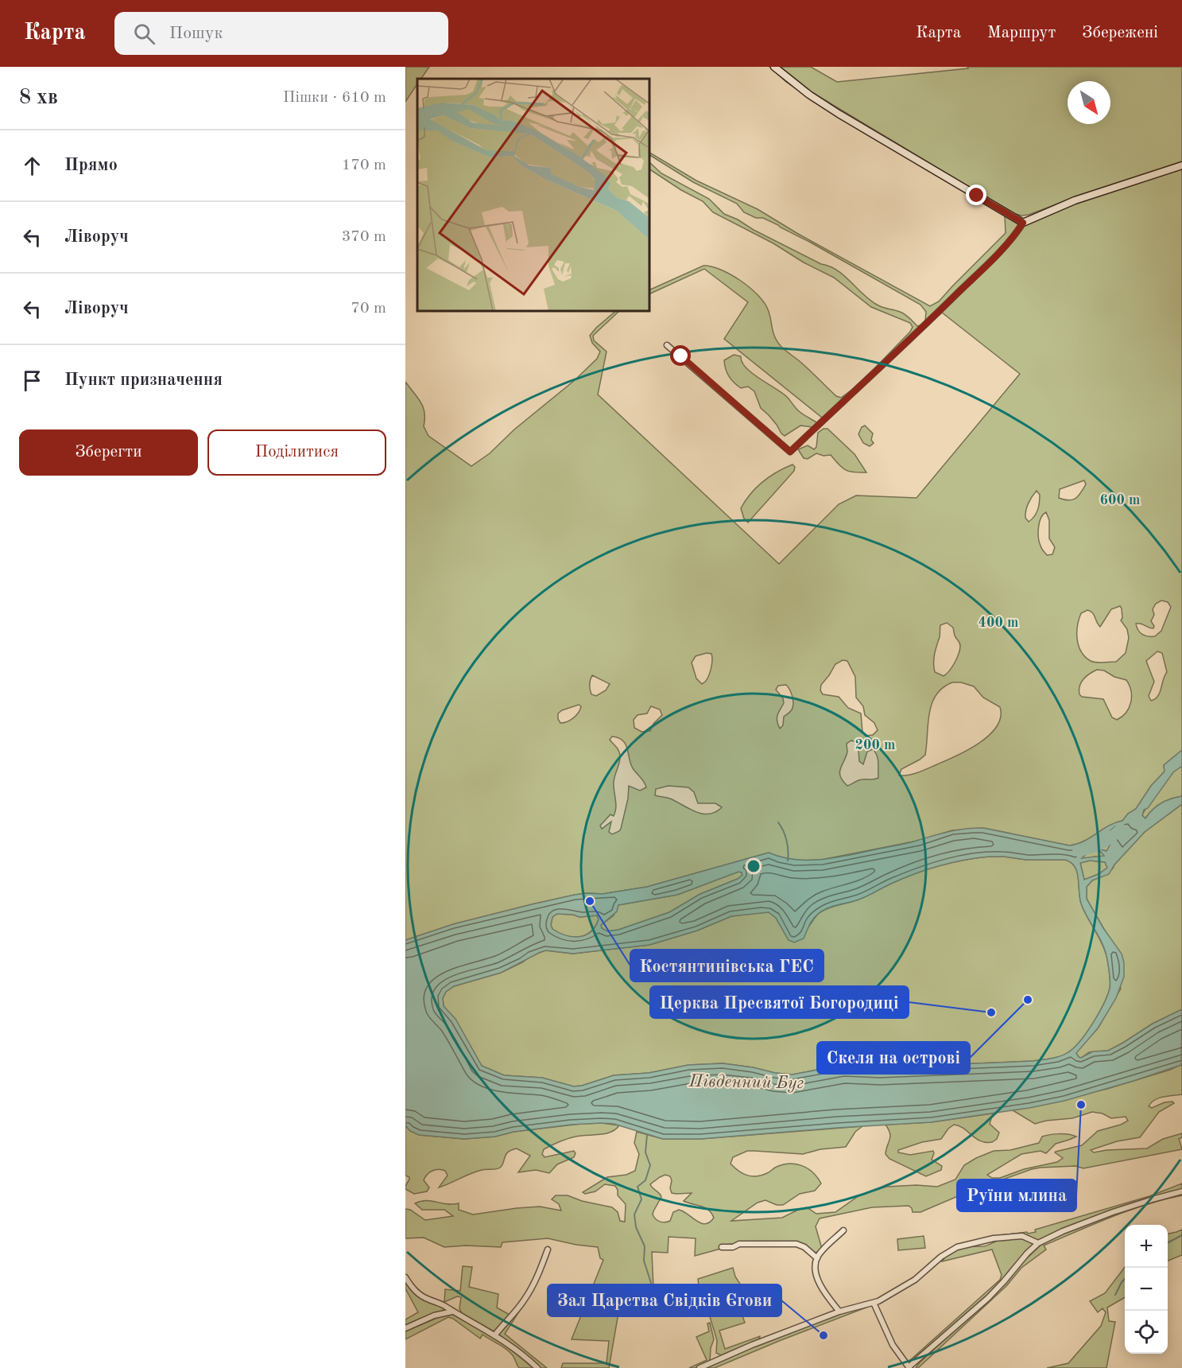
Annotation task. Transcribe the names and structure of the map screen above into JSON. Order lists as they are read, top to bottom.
{
  "water": ["Південний Буг"],
  "places": [
    "Костянтинівська ГЕС",
    "Скеля на острові",
    "Церква Пресвятої Богородиці",
    "Руїни млина",
    "Зал Царства Свідків Єгови"
  ],
  "north": "bottom right",
  "page": {
    "header": "Карта",
    "search": "Пошук",
    "nav": ["Карта", "Маршрут", "Збережені"],
    "heading": ["8 хв", "Пішки · 610 m"],
    "list": [
      ["Прямо", "170 m"],
      ["Ліворуч", "370 m"],
      ["Ліворуч", "70 m"],
      "Пункт призначення"
    ],
    "buttons": ["Зберегти", "Поділитися"],
    "map_buttons": ["+", "−"]
  },
  "rings": ["600 m", "400 m", "200 m"]
}
